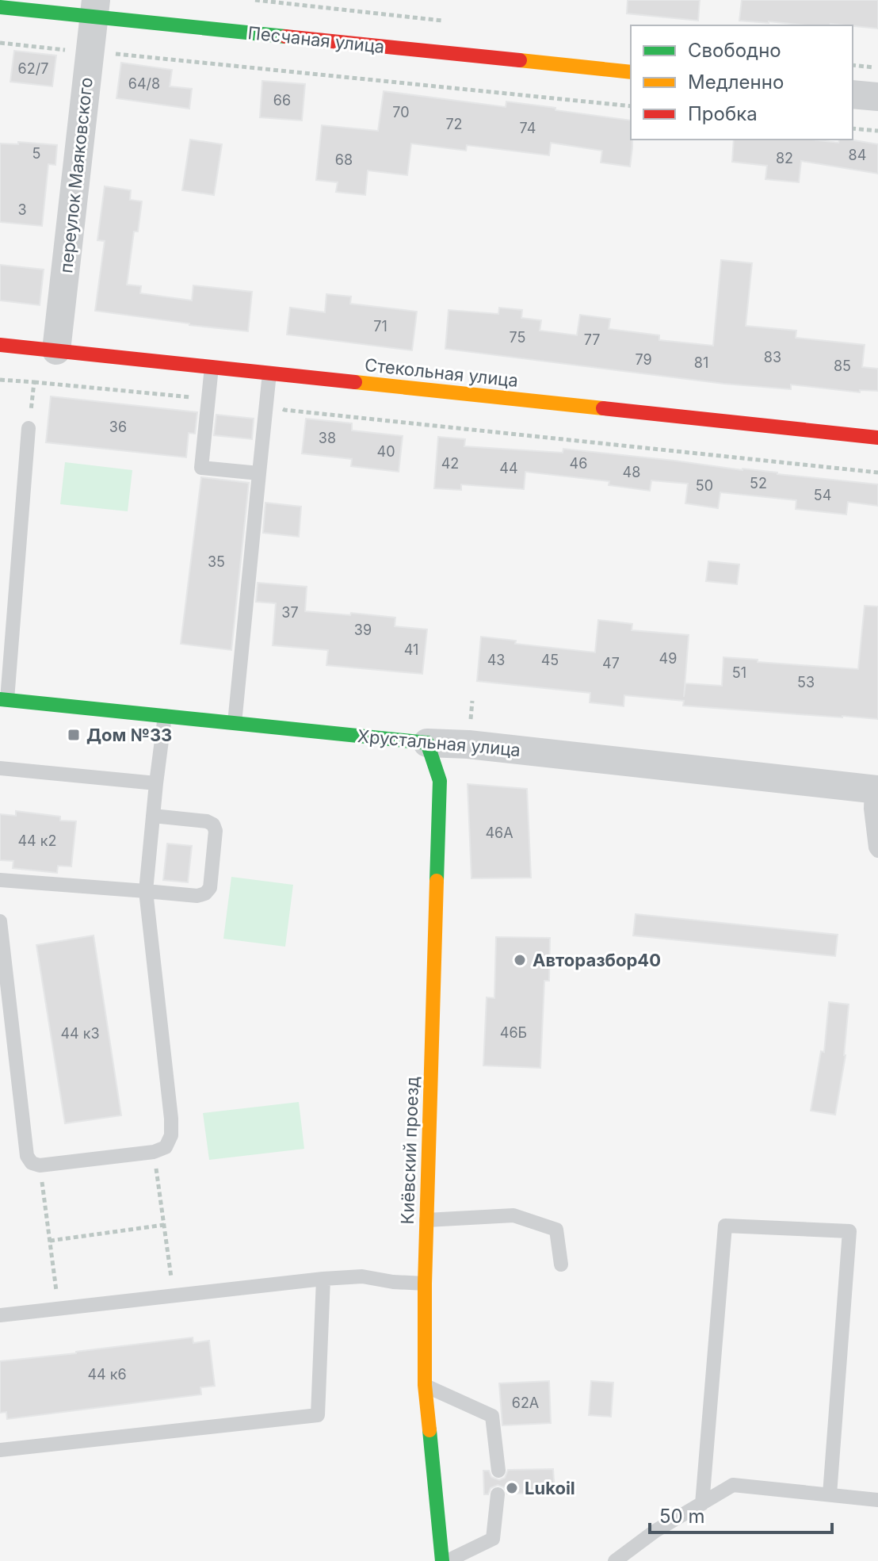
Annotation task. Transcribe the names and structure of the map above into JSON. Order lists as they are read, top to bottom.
{
  "streets": {
    "street": [
      "Песчаная улица",
      "переулок Маяковского",
      "Стекольная улица",
      "Хрустальная улица",
      "Киёвский проезд"
    ]
  },
  "crossings": [
    ["Песчаная улица", "переулок Маяковского"],
    ["переулок Маяковского", "Стекольная улица"],
    ["Хрустальная улица", "Киёвский проезд"]
  ],
  "places": {
    "transit": ["Дом №33"],
    "other": ["Авторазбор40", "Lukoil"]
  },
  "house_numbers": [
    "62/7",
    "64/8",
    "66",
    "70",
    "72",
    "74",
    "5",
    "84",
    "82",
    "68",
    "3",
    "71",
    "75",
    "77",
    "83",
    "79",
    "81",
    "85",
    "36",
    "38",
    "40",
    "42",
    "46",
    "44",
    "48",
    "52",
    "50",
    "54",
    "35",
    "37",
    "39",
    "41",
    "49",
    "43",
    "45",
    "47",
    "51",
    "53",
    "46А",
    "44 к2",
    "46Б",
    "44 к3",
    "44 к6",
    "62А"
  ],
  "legend": ["Свободно", "Медленно", "Пробка"],
  "scale_bar": "50 m"
}
